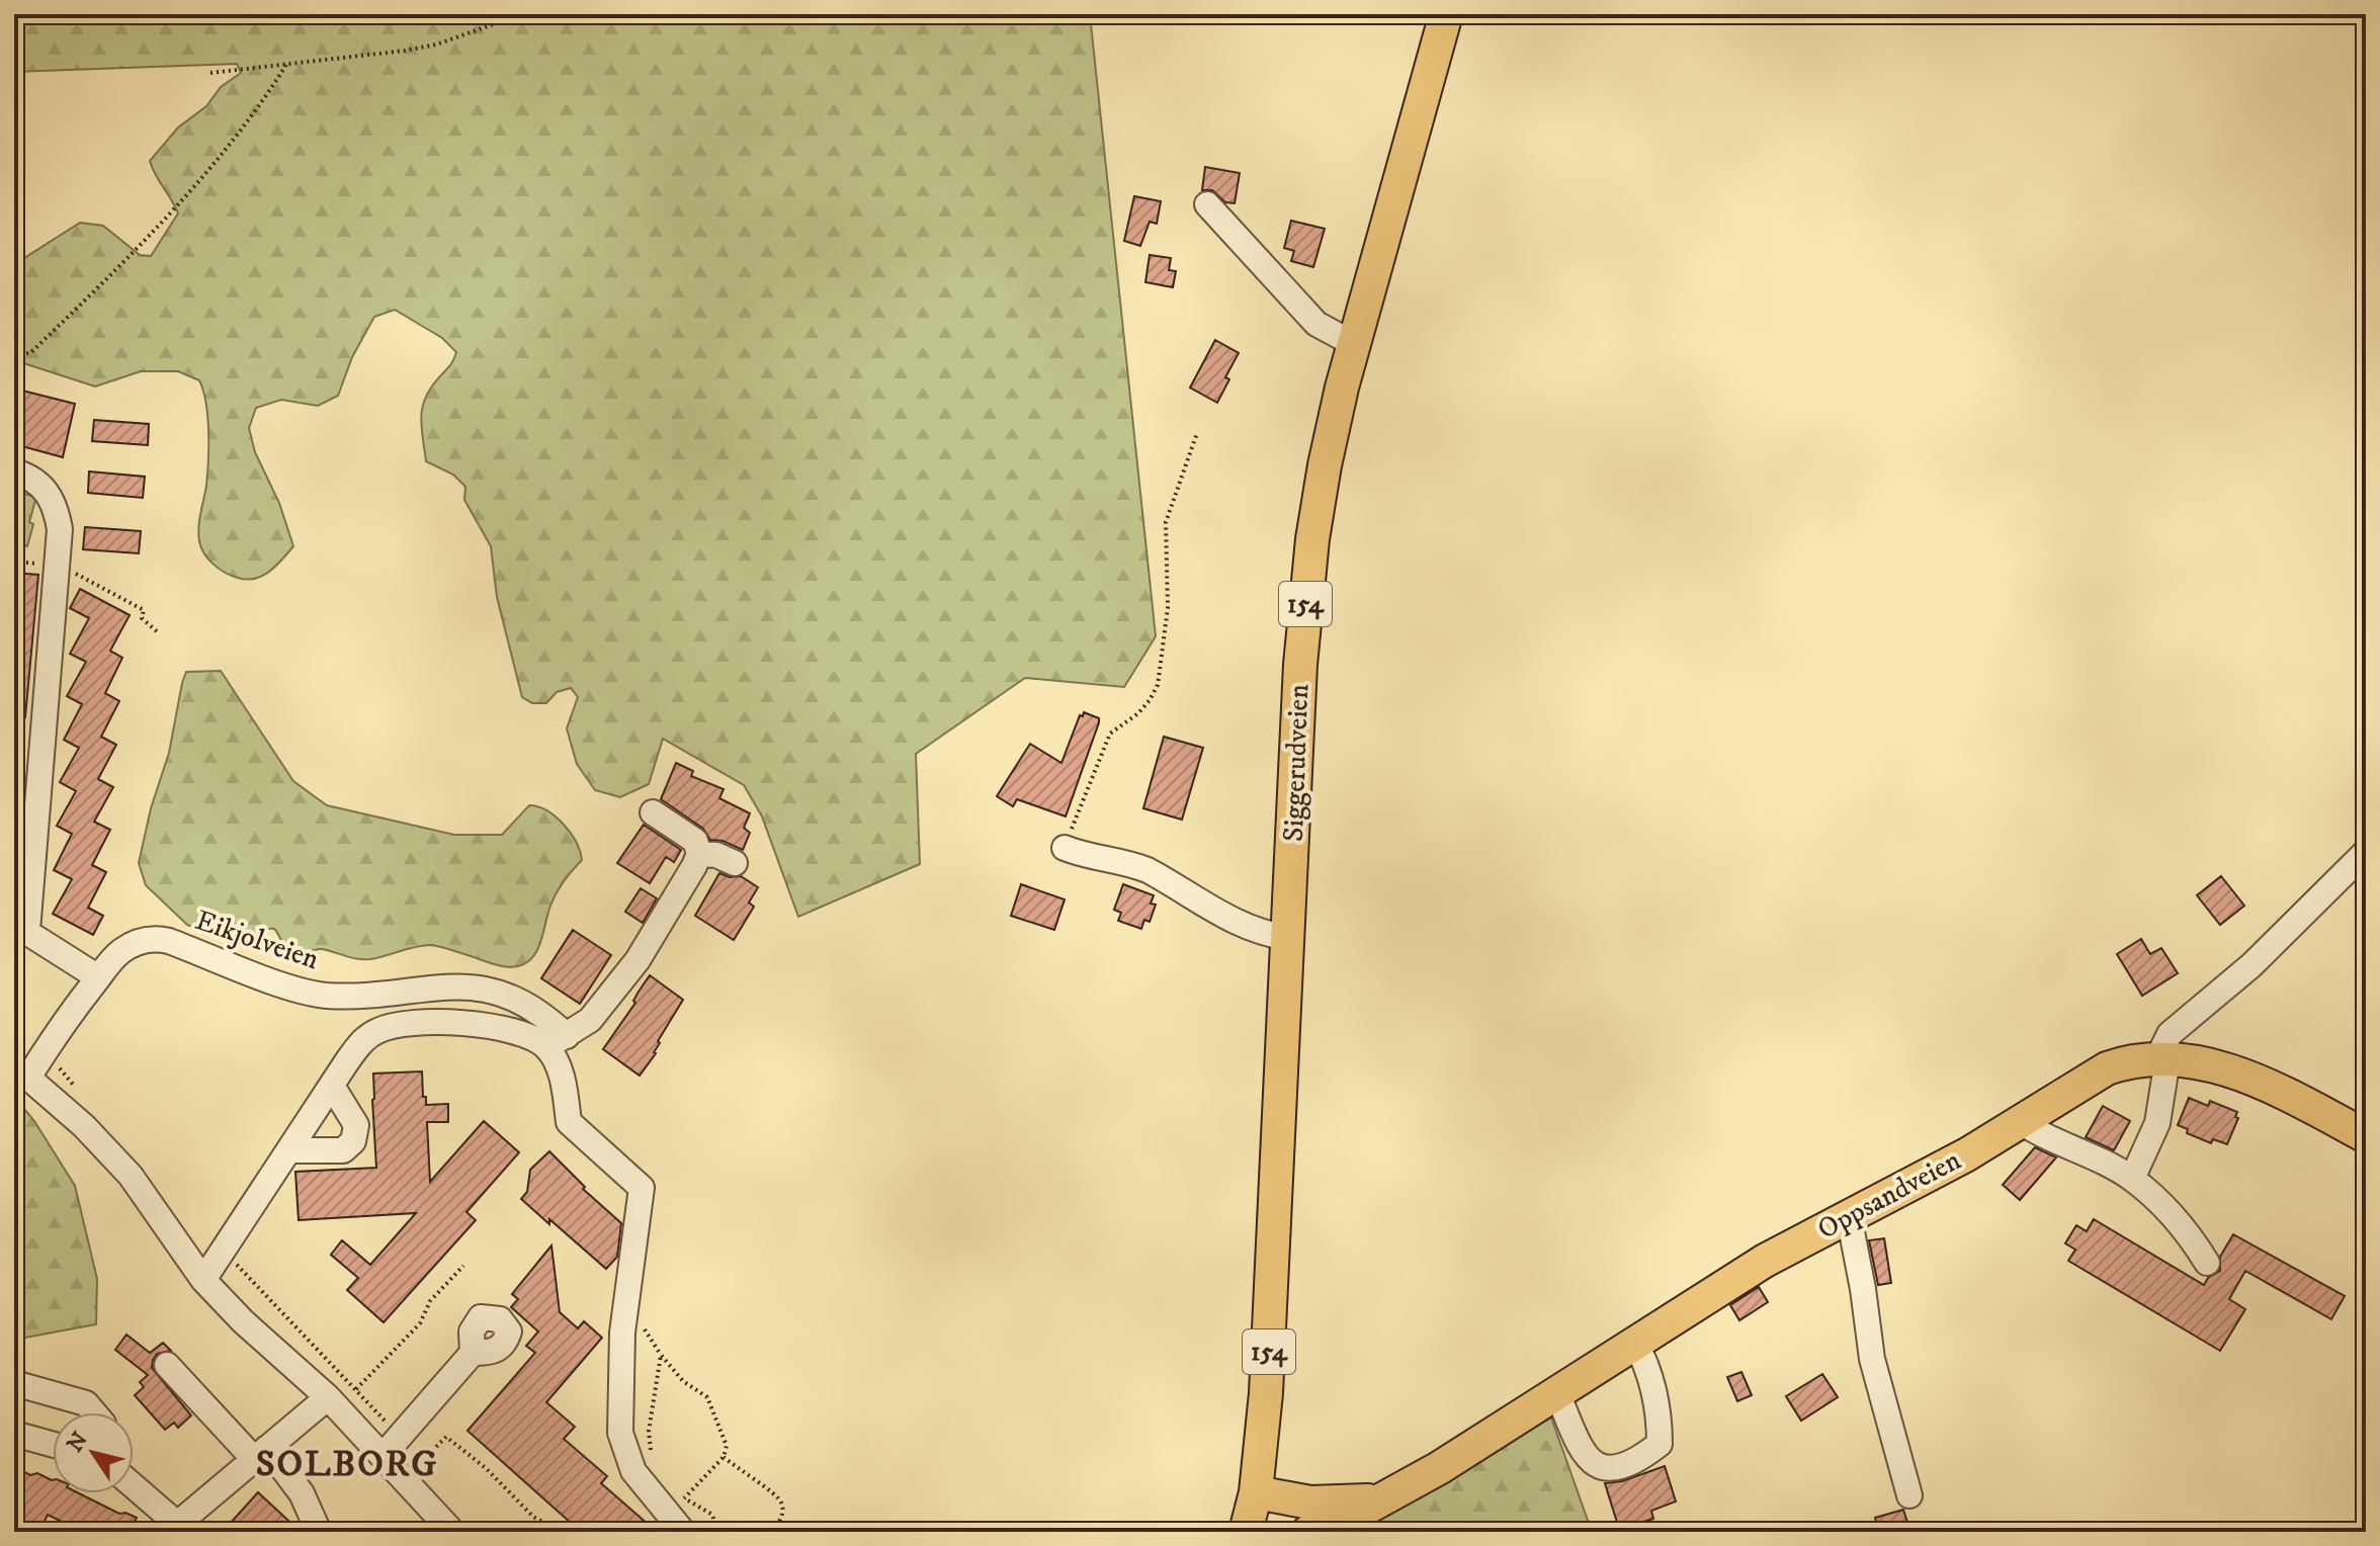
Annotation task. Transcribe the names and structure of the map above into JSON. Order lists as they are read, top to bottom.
{
  "streets": {
    "main road": ["154", "Siggerudveien", "Oppsandveien"],
    "street": ["Eikjolveien"]
  },
  "crossings": [
    ["Siggerudveien", "Oppsandveien"]
  ],
  "districts": ["SOLBORG"],
  "north": "top left"
}
